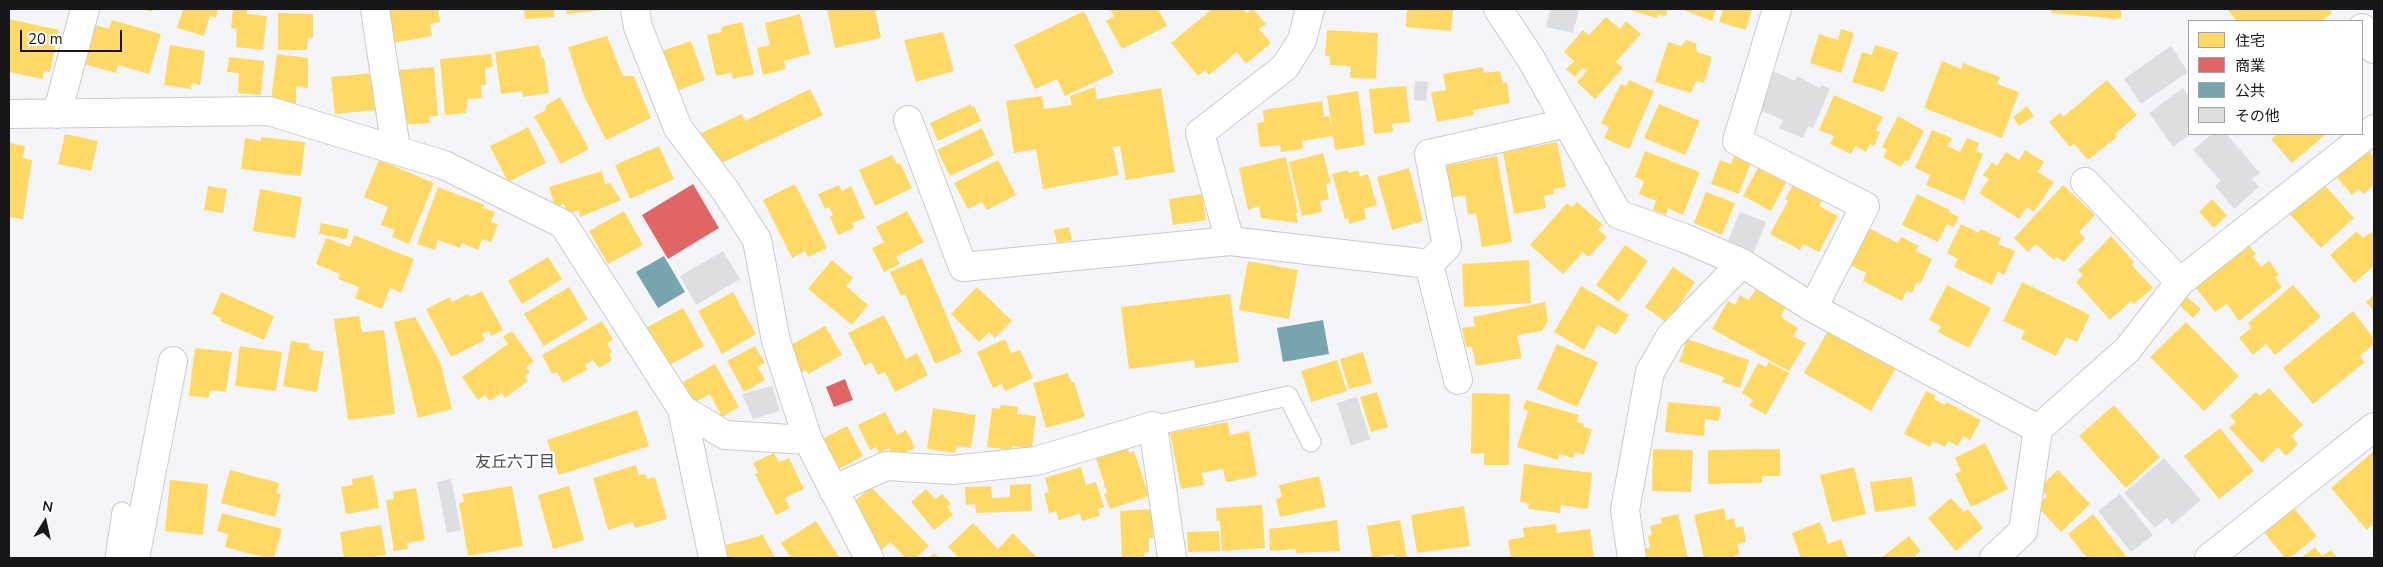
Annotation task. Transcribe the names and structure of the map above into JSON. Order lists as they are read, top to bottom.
{
  "districts": ["友丘六丁目"],
  "legend": [
    "住宅",
    "商業",
    "公共",
    "その他"
  ],
  "scale_bar": "20 m",
  "north": "top"
}
